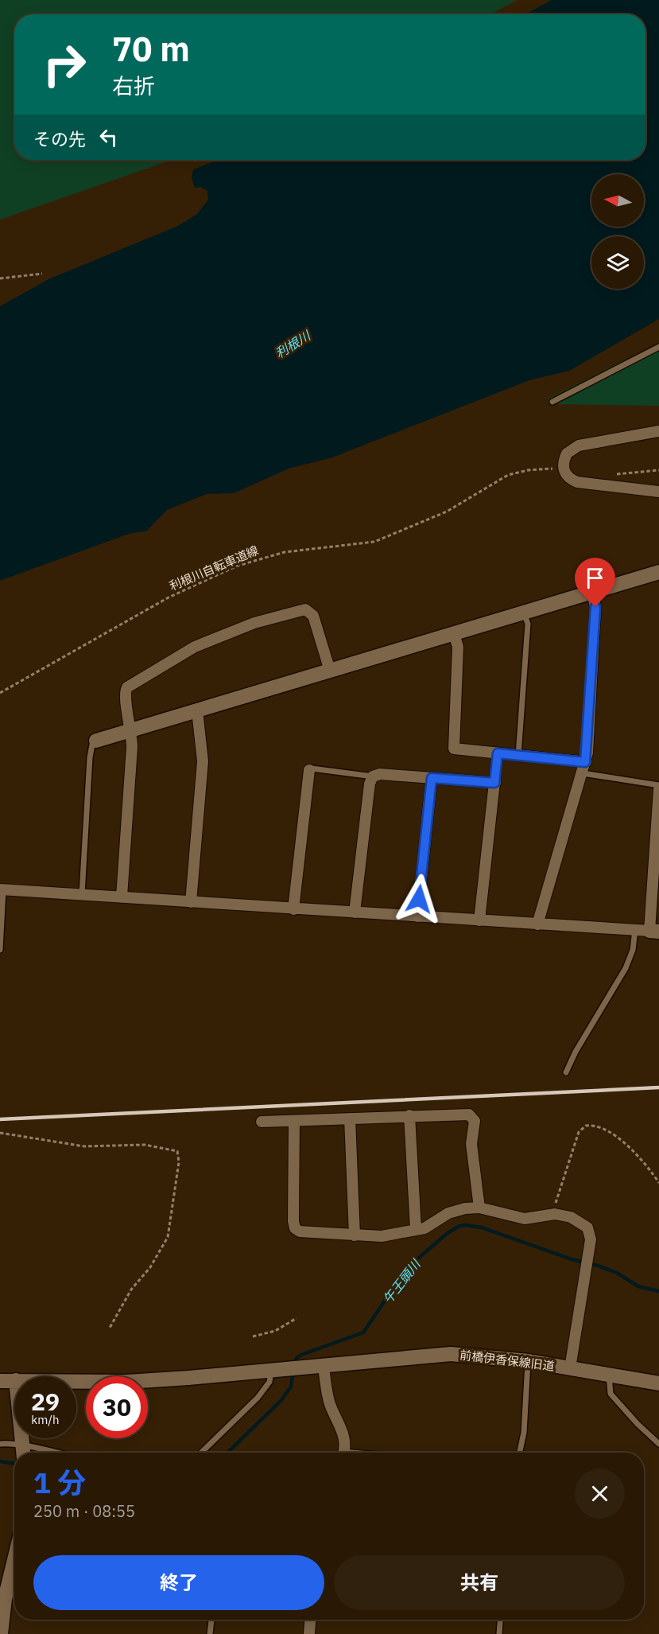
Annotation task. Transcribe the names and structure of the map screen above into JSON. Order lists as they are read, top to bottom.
{
  "streets": {
    "street": ["前橋伊香保線旧道"],
    "path": ["利根川自転車道線"]
  },
  "water": ["利根川", "午王頭川"],
  "north": "left",
  "page": {
    "turn": ["70 m", "右折"],
    "then": "その先",
    "speed": "29 km/h",
    "limit": "30",
    "heading": ["1 分", "250 m · 08:55"],
    "buttons": ["終了", "共有"]
  }
}
